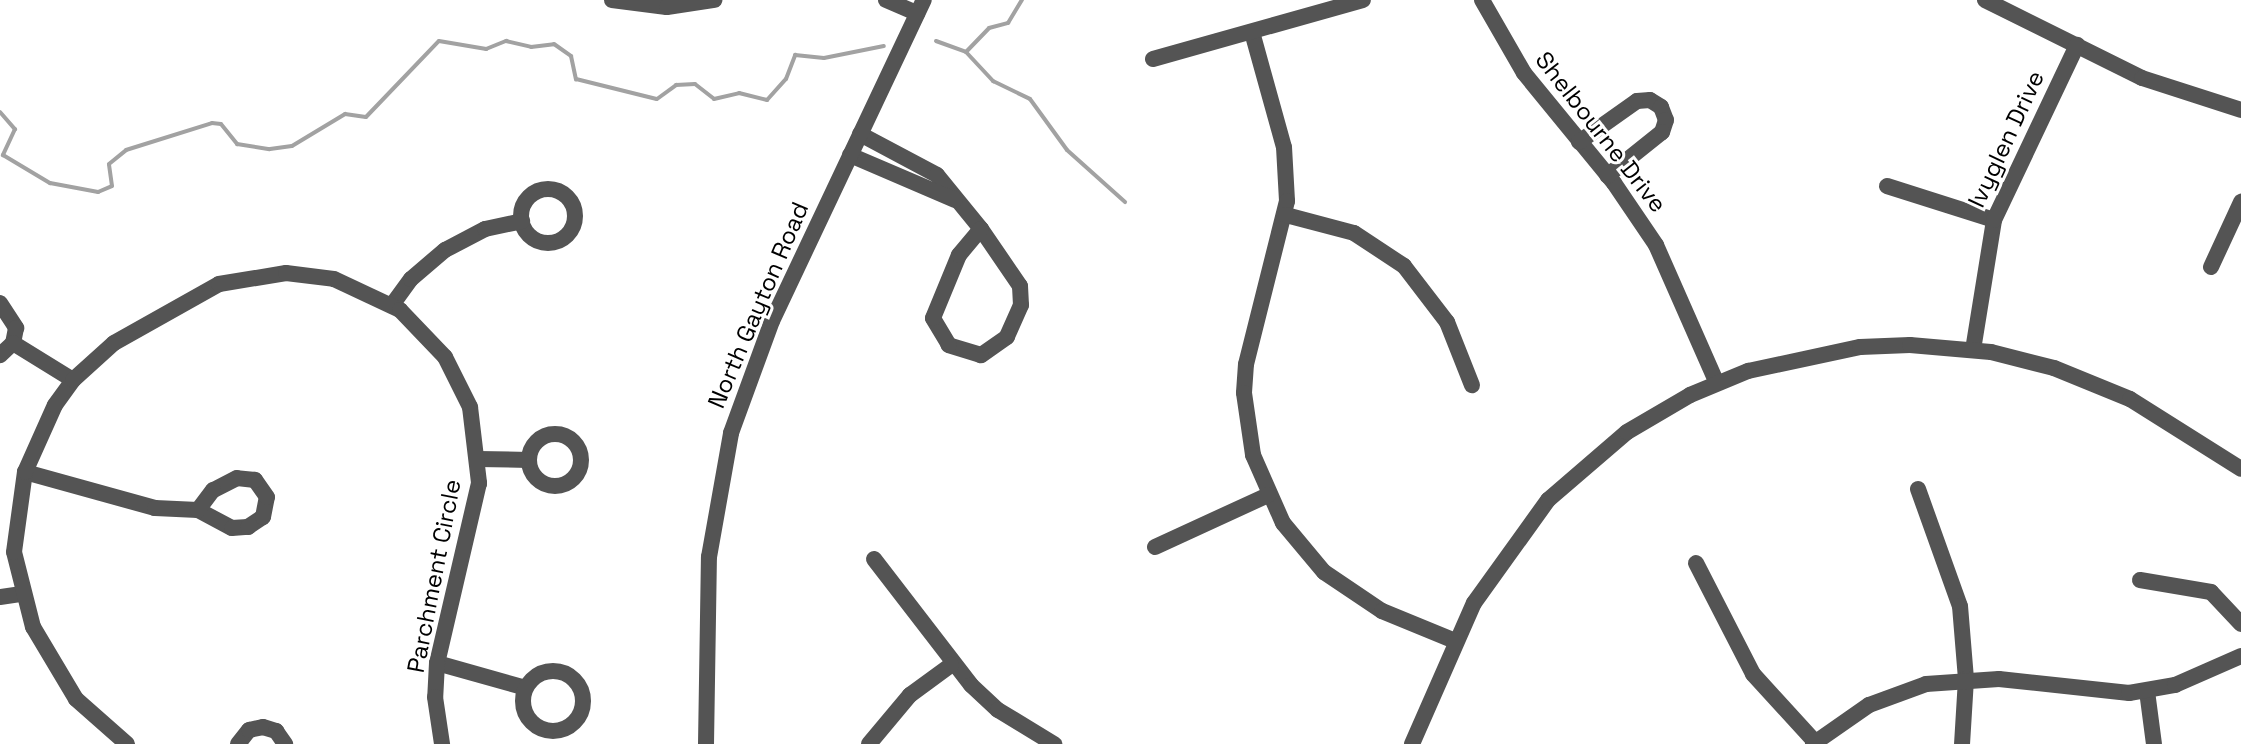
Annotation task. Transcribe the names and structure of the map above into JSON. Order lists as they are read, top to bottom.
{
  "streets": {
    "street": [
      "Shelbourne Drive",
      "Ivyglen Drive",
      "North Gayton Road",
      "Parchment Circle"
    ]
  }
}
